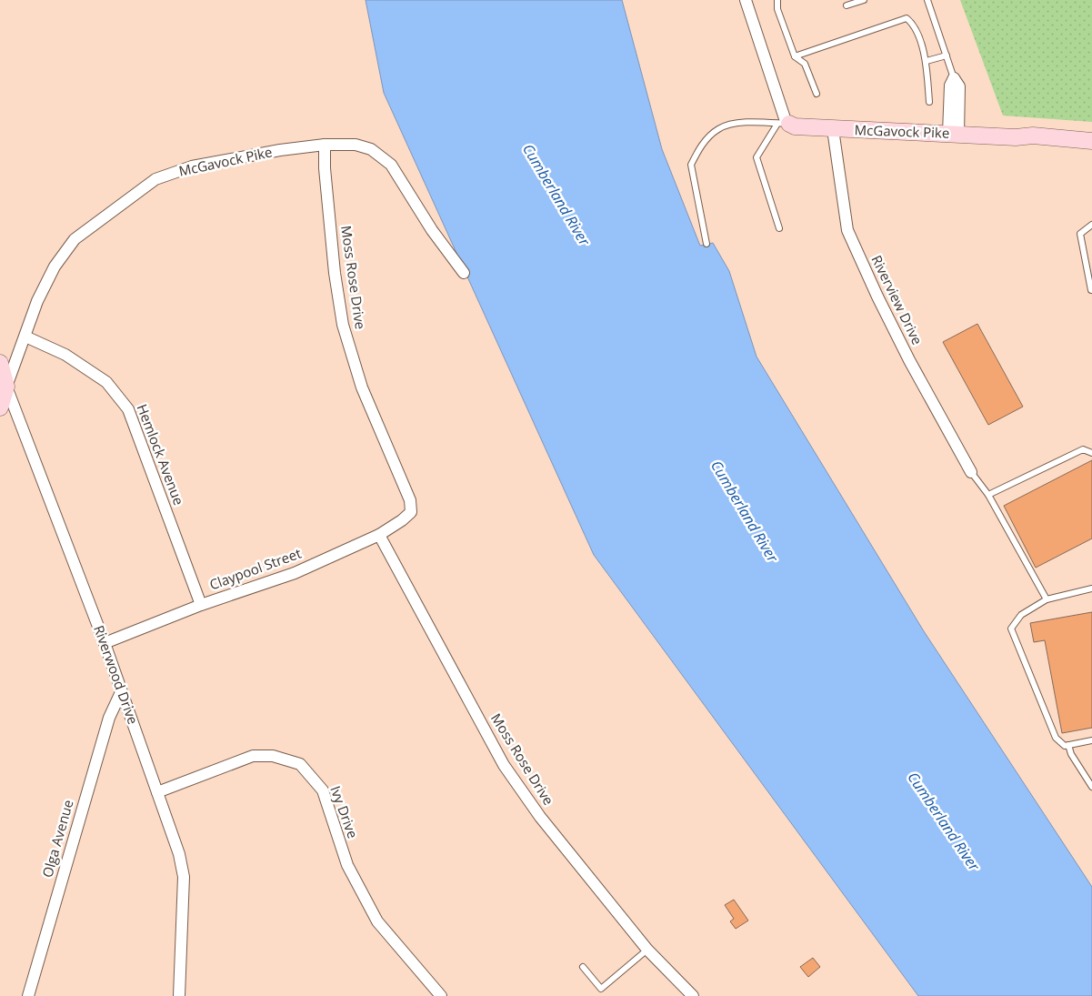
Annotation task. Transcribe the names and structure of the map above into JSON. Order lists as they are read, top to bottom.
{
  "streets": {
    "street": [
      "McGavock Pike",
      "Moss Rose Drive",
      "Riverview Drive",
      "Hemlock Avenue",
      "Claypool Street",
      "Riverwood Drive",
      "Ivy Drive",
      "Olga Avenue"
    ]
  },
  "crossings": [
    ["McGavock Pike", "Moss Rose Drive"],
    ["McGavock Pike", "Riverview Drive"],
    ["McGavock Pike", "Hemlock Avenue"],
    ["McGavock Pike", "Riverwood Drive"],
    ["Moss Rose Drive", "Claypool Street"],
    ["Hemlock Avenue", "Claypool Street"],
    ["Claypool Street", "Riverwood Drive"],
    ["Riverwood Drive", "Ivy Drive"],
    ["Riverwood Drive", "Olga Avenue"]
  ],
  "water": ["Cumberland River"]
}
